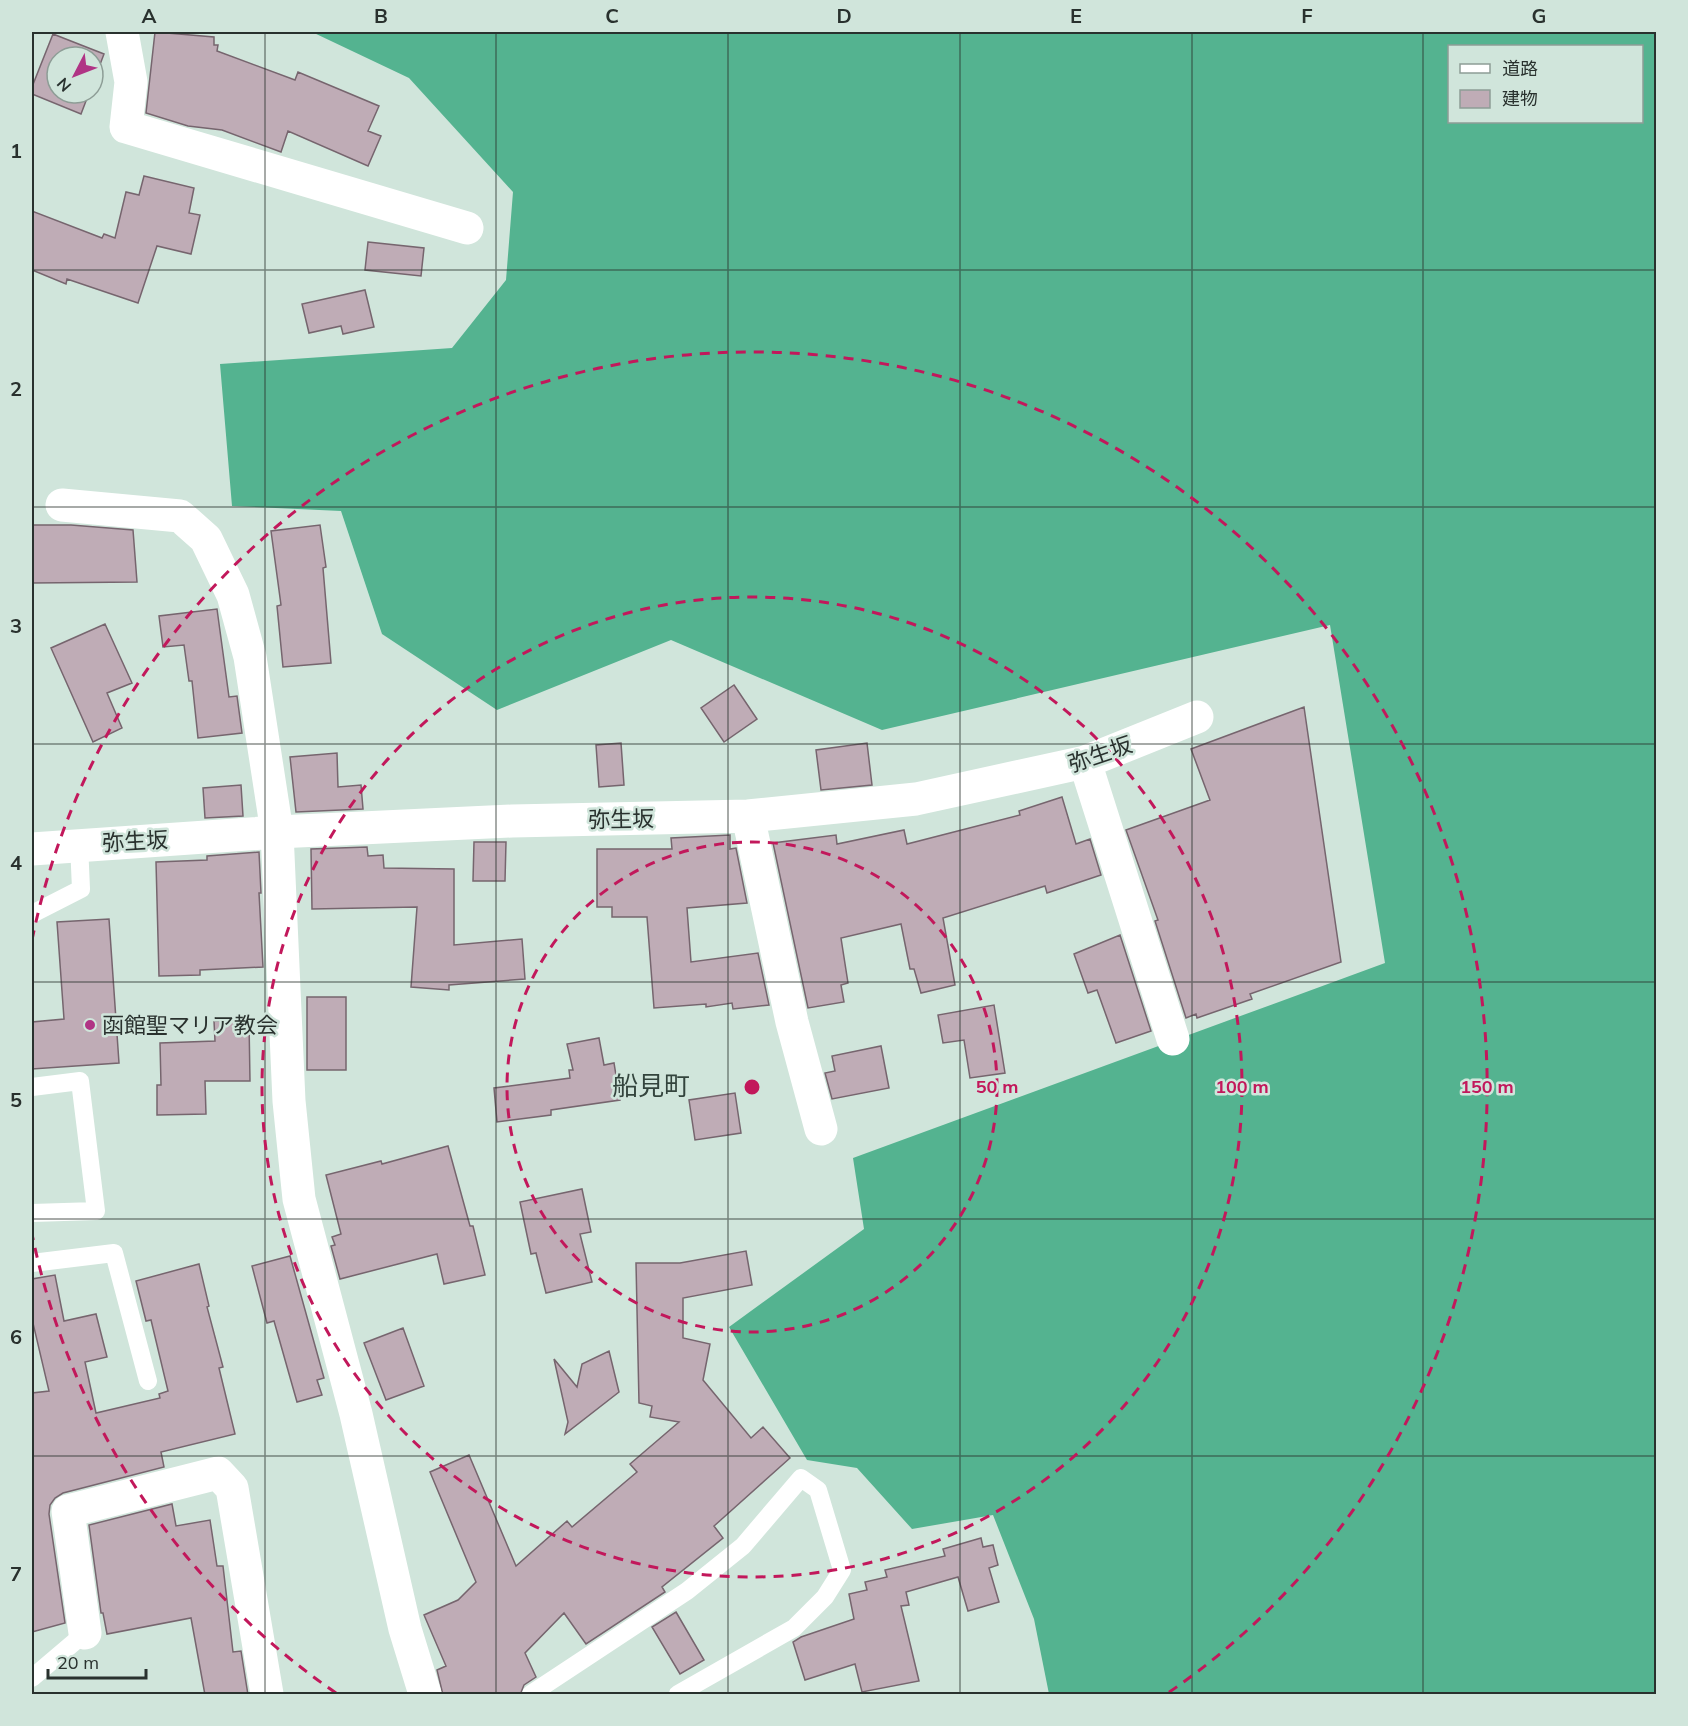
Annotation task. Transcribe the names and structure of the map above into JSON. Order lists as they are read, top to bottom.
{
  "streets": {
    "street": ["弥生坂"]
  },
  "districts": ["船見町"],
  "places": ["函館聖マリア教会"],
  "legend": ["道路", "建物"],
  "scale_bar": "20 m",
  "north": "bottom left",
  "grid": {
    "columns": [
      "A",
      "B",
      "C",
      "D",
      "E",
      "F",
      "G"
    ],
    "rows": [
      "1",
      "2",
      "3",
      "4",
      "5",
      "6",
      "7"
    ]
  },
  "rings": ["50 m", "100 m", "150 m"]
}
